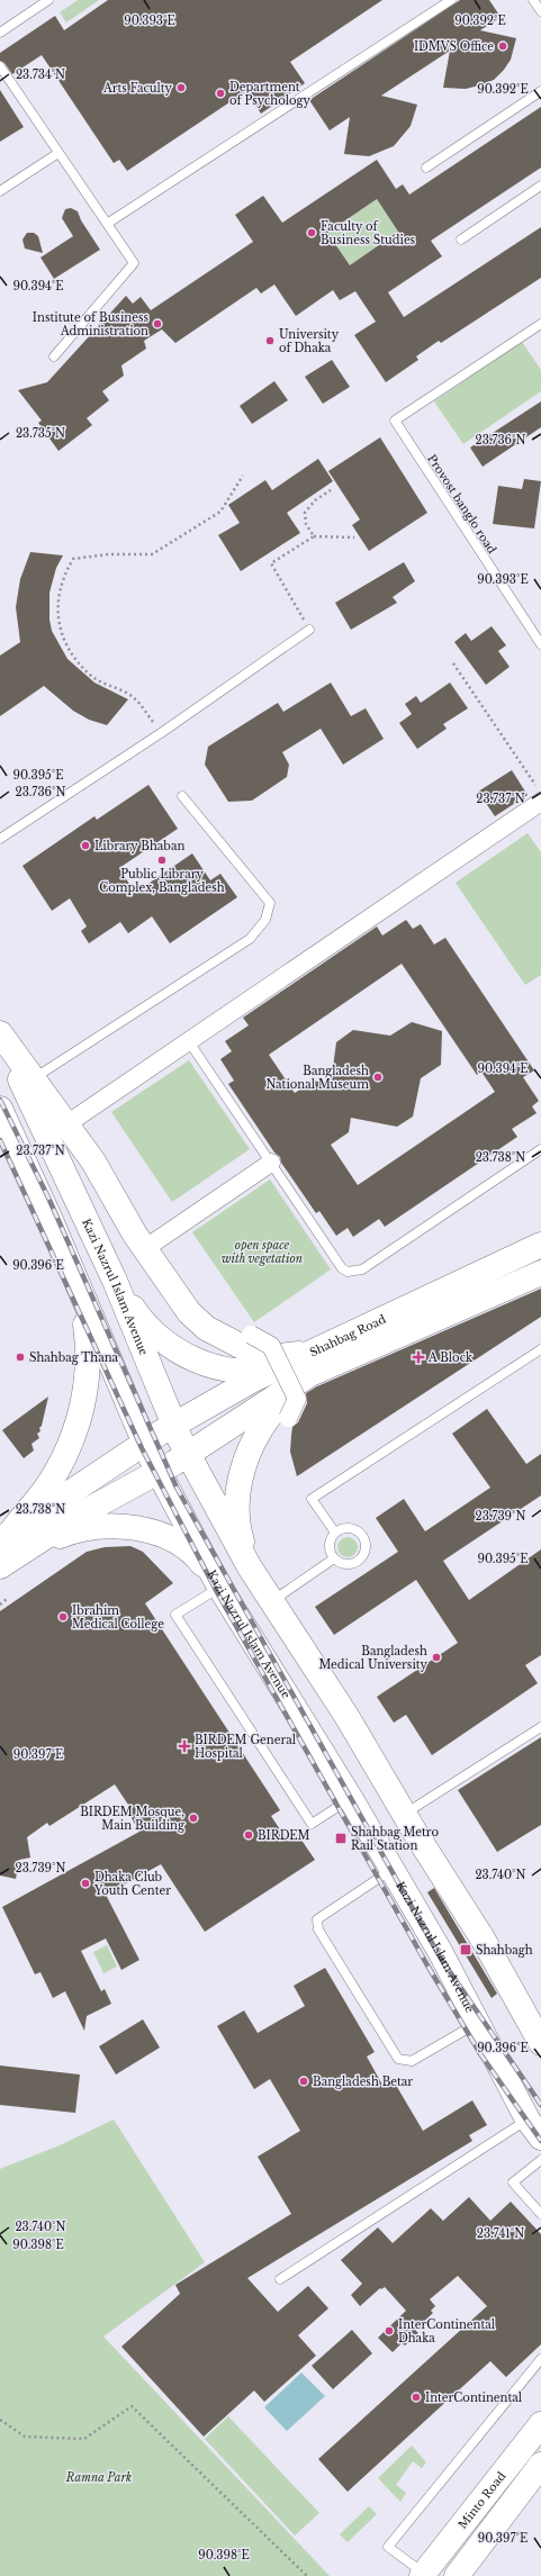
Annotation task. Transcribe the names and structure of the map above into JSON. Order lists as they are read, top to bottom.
{
  "streets": {
    "main road": ["Kazi Nazrul Islam Avenue", "Shahbag Road", "Minto Road"],
    "lane": ["Provost banglo road"]
  },
  "crossings": [
    ["Kazi Nazrul Islam Avenue", "Shahbag Road"]
  ],
  "parks": ["open space with vegetation", "Ramna Park"],
  "places": {
    "other": [
      "IDMVS Office",
      "Arts Faculty",
      "Department of Psychology",
      "Faculty of Business Studies",
      "Institute of Business Administration",
      "University of Dhaka",
      "Library Bhaban",
      "Public Library Complex, Bangladesh",
      "Bangladesh National Museum",
      "Shahbag Thana",
      "Ibrahim Medical College",
      "Bangladesh Medical University",
      "BIRDEM Mosque, Main Building",
      "BIRDEM",
      "Dhaka Club Youth Center",
      "Bangladesh Betar",
      "InterContinental Dhaka",
      "InterContinental"
    ],
    "health": ["A Block", "BIRDEM General Hospital"],
    "transit": ["Shahbag Metro Rail Station", "Shahbagh"]
  },
  "coordinates": [
    "90.393°E",
    "90.392°E",
    "23.734°N",
    "90.394°E",
    "23.735°N",
    "23.736°N",
    "90.395°E",
    "23.737°N",
    "23.738°N",
    "90.396°E",
    "23.739°N",
    "90.397°E",
    "23.740°N",
    "23.741°N",
    "90.398°E"
  ]
}
